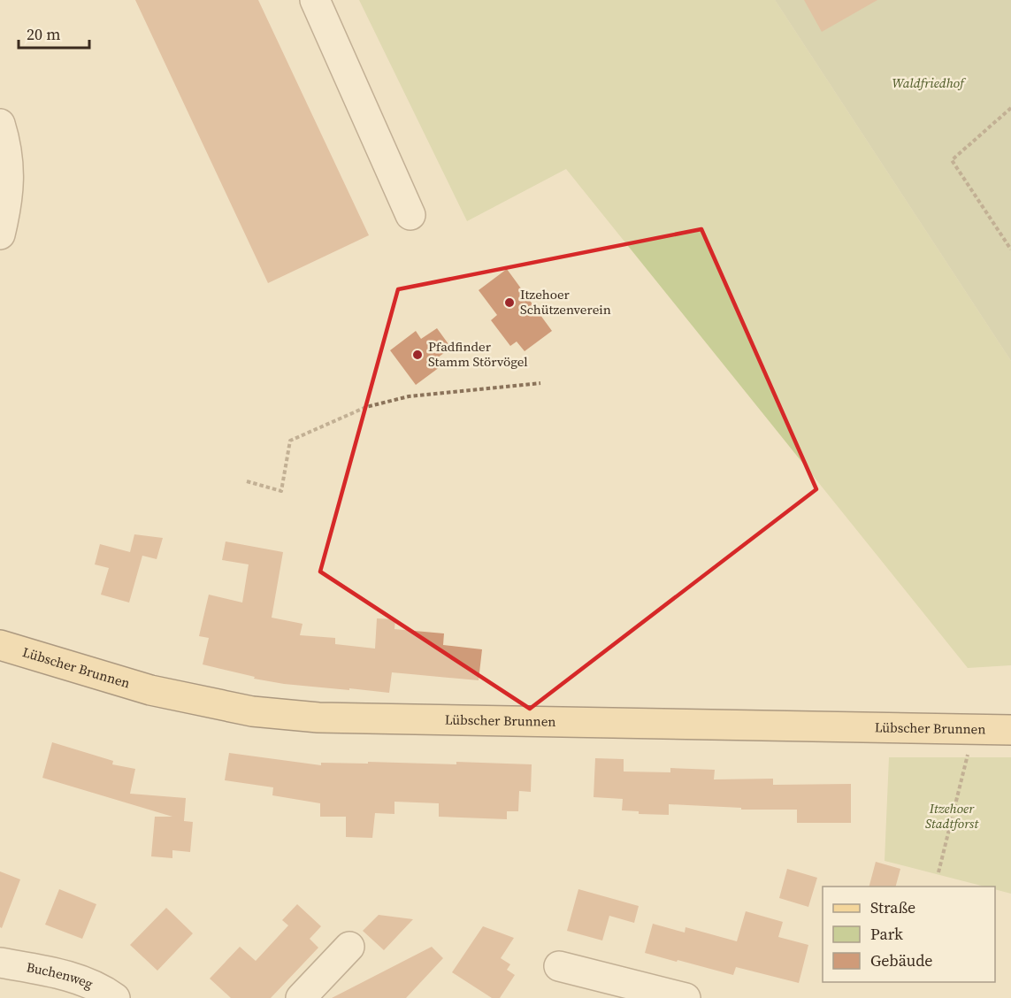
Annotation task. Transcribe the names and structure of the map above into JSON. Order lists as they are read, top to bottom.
{
  "streets": {
    "main road": ["Lübscher Brunnen"],
    "street": ["Buchenweg"]
  },
  "parks": ["Waldfriedhof", "Itzehoer Stadtforst"],
  "places": ["Itzehoer Schützenverein", "Pfadfinder Stamm Störvögel"],
  "legend": ["Straße", "Park", "Gebäude"],
  "scale_bar": "20 m"
}
